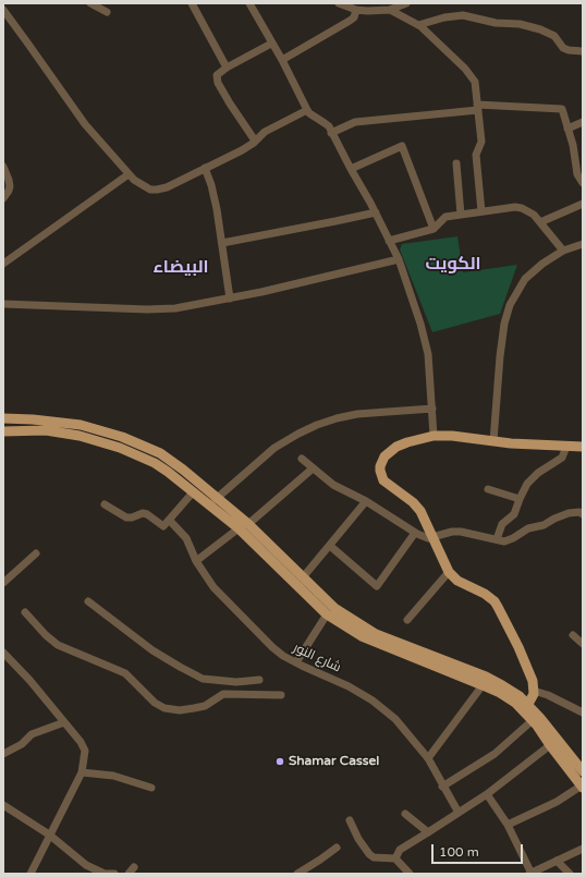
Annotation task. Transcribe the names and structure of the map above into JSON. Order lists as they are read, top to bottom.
{
  "streets": {
    "street": ["شارع النور"]
  },
  "districts": ["الكويت", "البيضاء"],
  "places": ["Shamar Cassel"],
  "scale_bar": "100 m"
}
